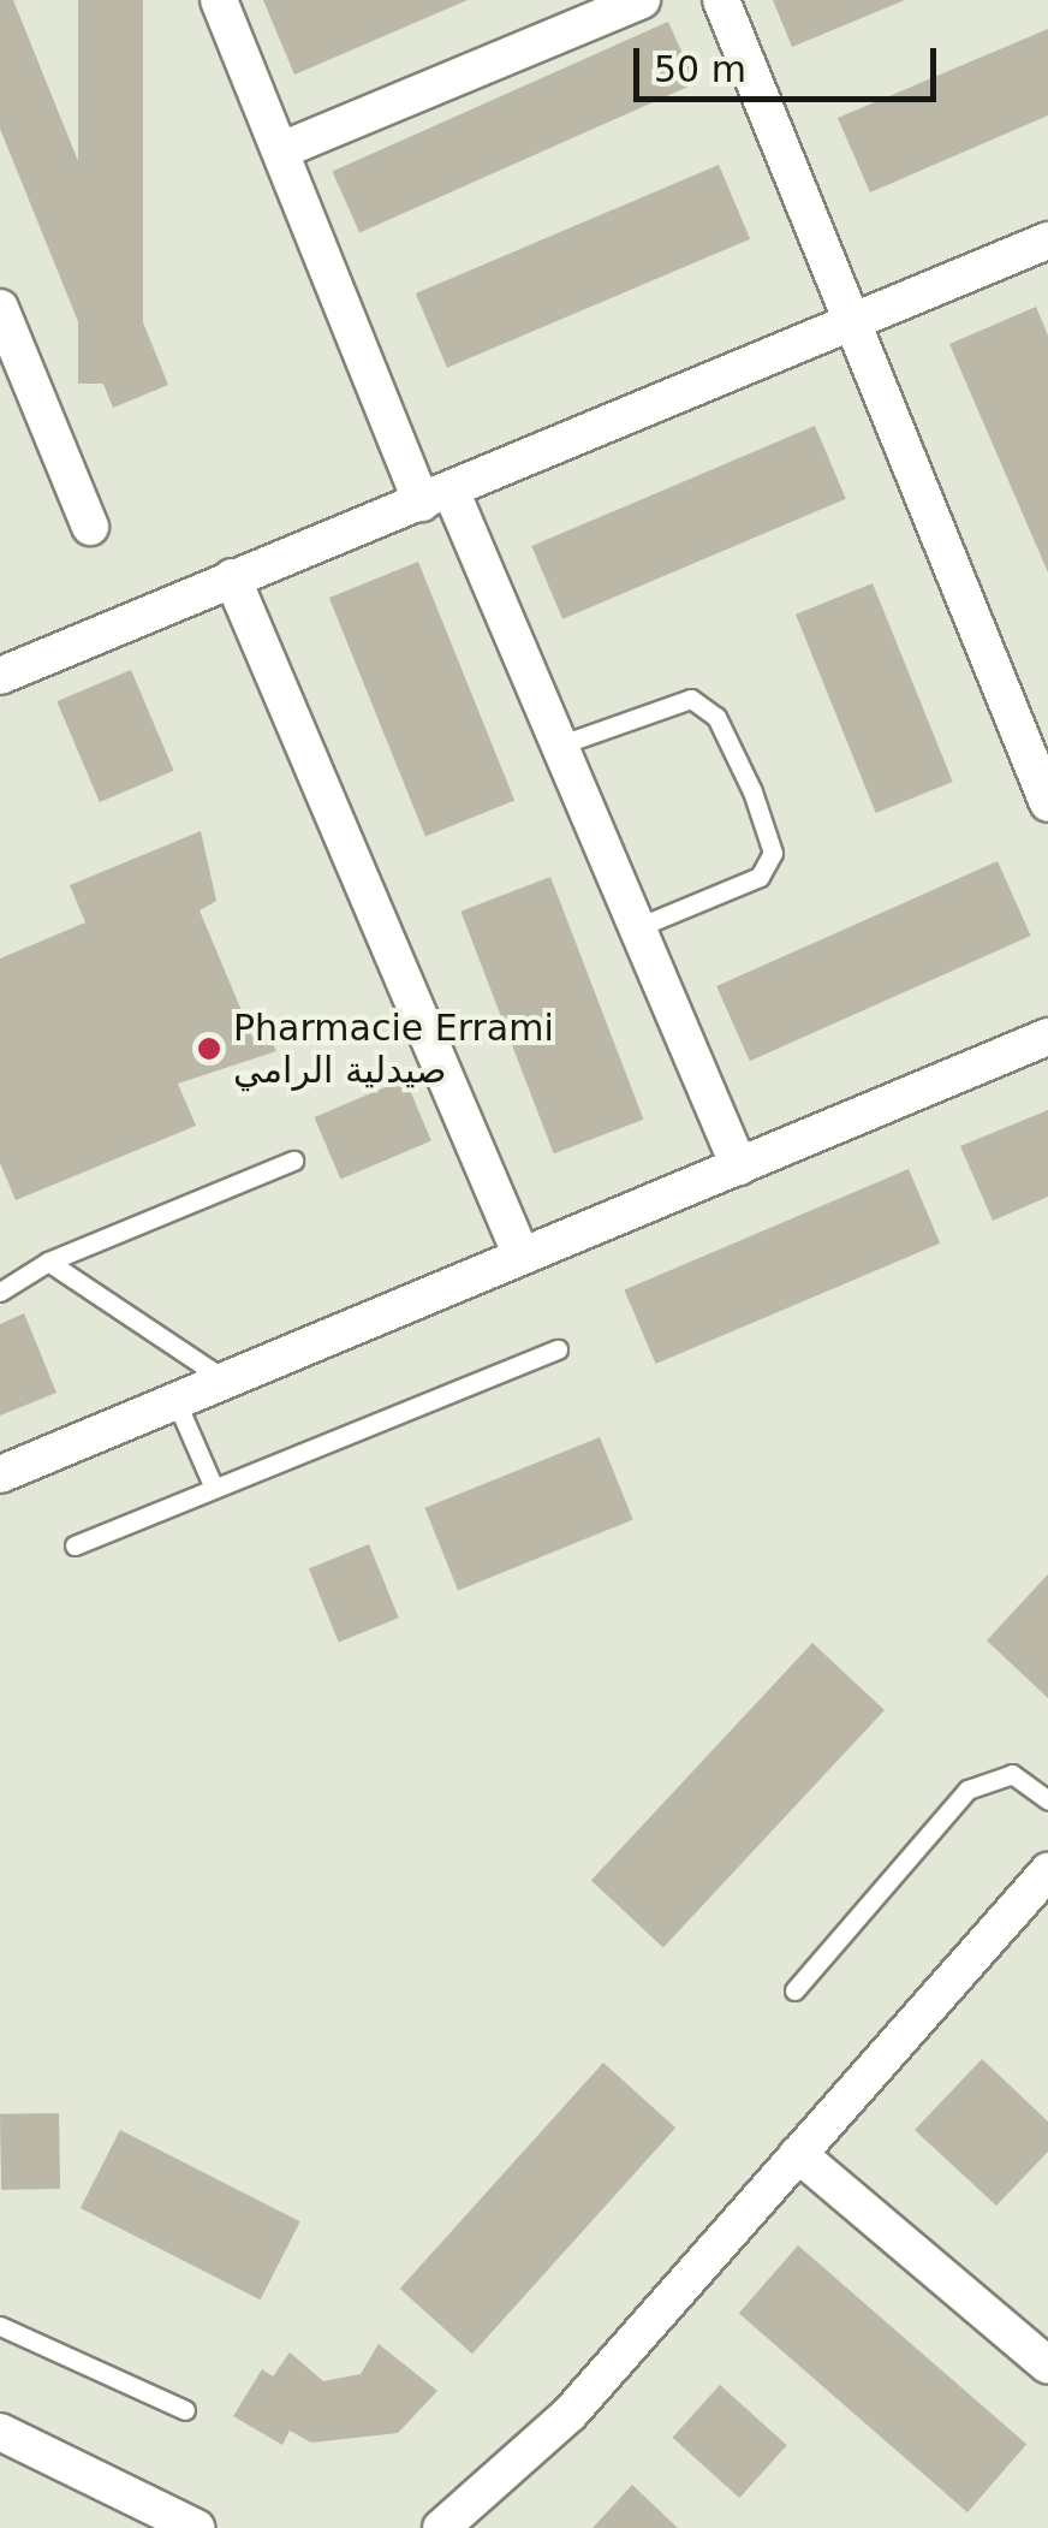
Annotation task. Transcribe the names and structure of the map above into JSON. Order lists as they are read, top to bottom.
{
  "places": ["Pharmacie Errami صيدلية الرامي"],
  "scale_bar": "50 m"
}
